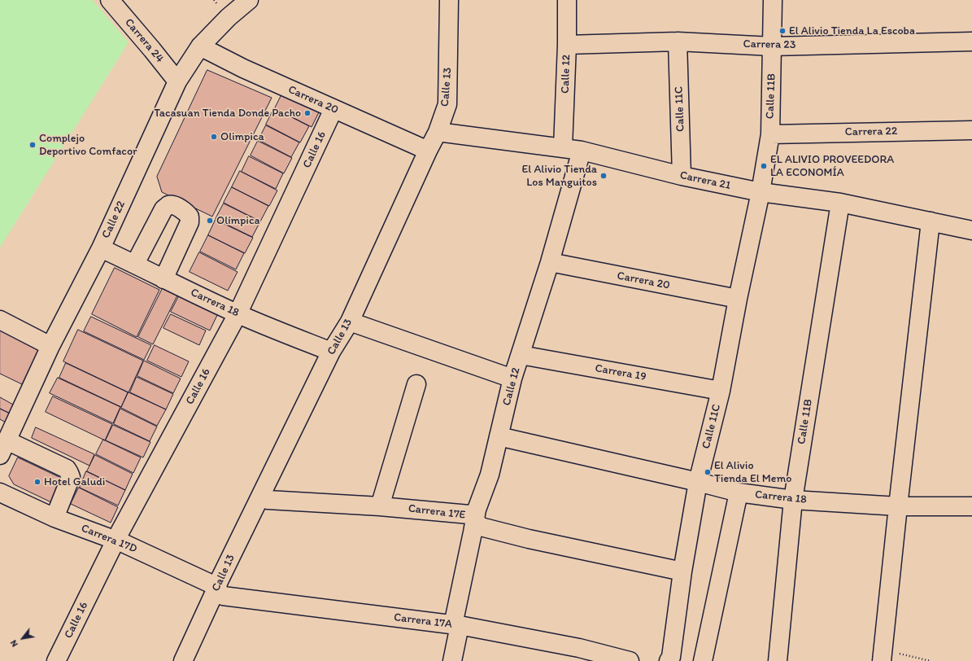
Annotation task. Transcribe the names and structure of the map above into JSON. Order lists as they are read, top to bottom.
{
  "streets": {
    "street": [
      "Carrera 24",
      "Carrera 23",
      "Calle 12",
      "Calle 13",
      "Calle 11B",
      "Carrera 20",
      "Calle 11C",
      "Carrera 22",
      "Calle 16",
      "Carrera 21",
      "Calle 22",
      "Carrera 18",
      "Carrera 19",
      "Carrera 17E",
      "Carrera 17D",
      "Carrera 17A"
    ]
  },
  "crossings": [
    ["Carrera 24", "Calle 22"],
    ["Carrera 23", "Calle 12"],
    ["Carrera 23", "Calle 11B"],
    ["Carrera 23", "Calle 11C"],
    ["Calle 12", "Carrera 20"],
    ["Calle 12", "Carrera 21"],
    ["Calle 12", "Carrera 18"],
    ["Calle 12", "Carrera 19"],
    ["Calle 12", "Carrera 17E"],
    ["Calle 12", "Carrera 17A"],
    ["Calle 13", "Carrera 20"],
    ["Calle 13", "Carrera 21"],
    ["Calle 13", "Carrera 18"],
    ["Calle 13", "Carrera 17E"],
    ["Calle 13", "Carrera 17D"],
    ["Calle 13", "Carrera 17A"],
    ["Calle 11B", "Calle 11C"],
    ["Calle 11B", "Carrera 22"],
    ["Calle 11B", "Carrera 21"],
    ["Calle 11B", "Carrera 18"],
    ["Carrera 20", "Calle 11C"],
    ["Carrera 20", "Calle 16"],
    ["Carrera 20", "Calle 22"],
    ["Calle 11C", "Carrera 21"],
    ["Calle 11C", "Carrera 18"],
    ["Calle 11C", "Carrera 19"],
    ["Calle 11C", "Carrera 17E"],
    ["Calle 16", "Carrera 18"],
    ["Calle 16", "Carrera 17D"],
    ["Calle 22", "Carrera 18"],
    ["Carrera 17D", "Carrera 17A"]
  ],
  "places": [
    "El Alivio Tienda La Escoba",
    "Tacasuan Tienda Donde Pacho",
    "Olimpica",
    "Complejo Deportivo Comfacor",
    "EL ALIVIO PROVEEDORA LA ECONOMÍA",
    "El Alivio Tienda Los Manguitos",
    "Olímpica",
    "El Alivio Tienda El Memo",
    "Hotel Galudi"
  ],
  "north": "bottom left"
}
